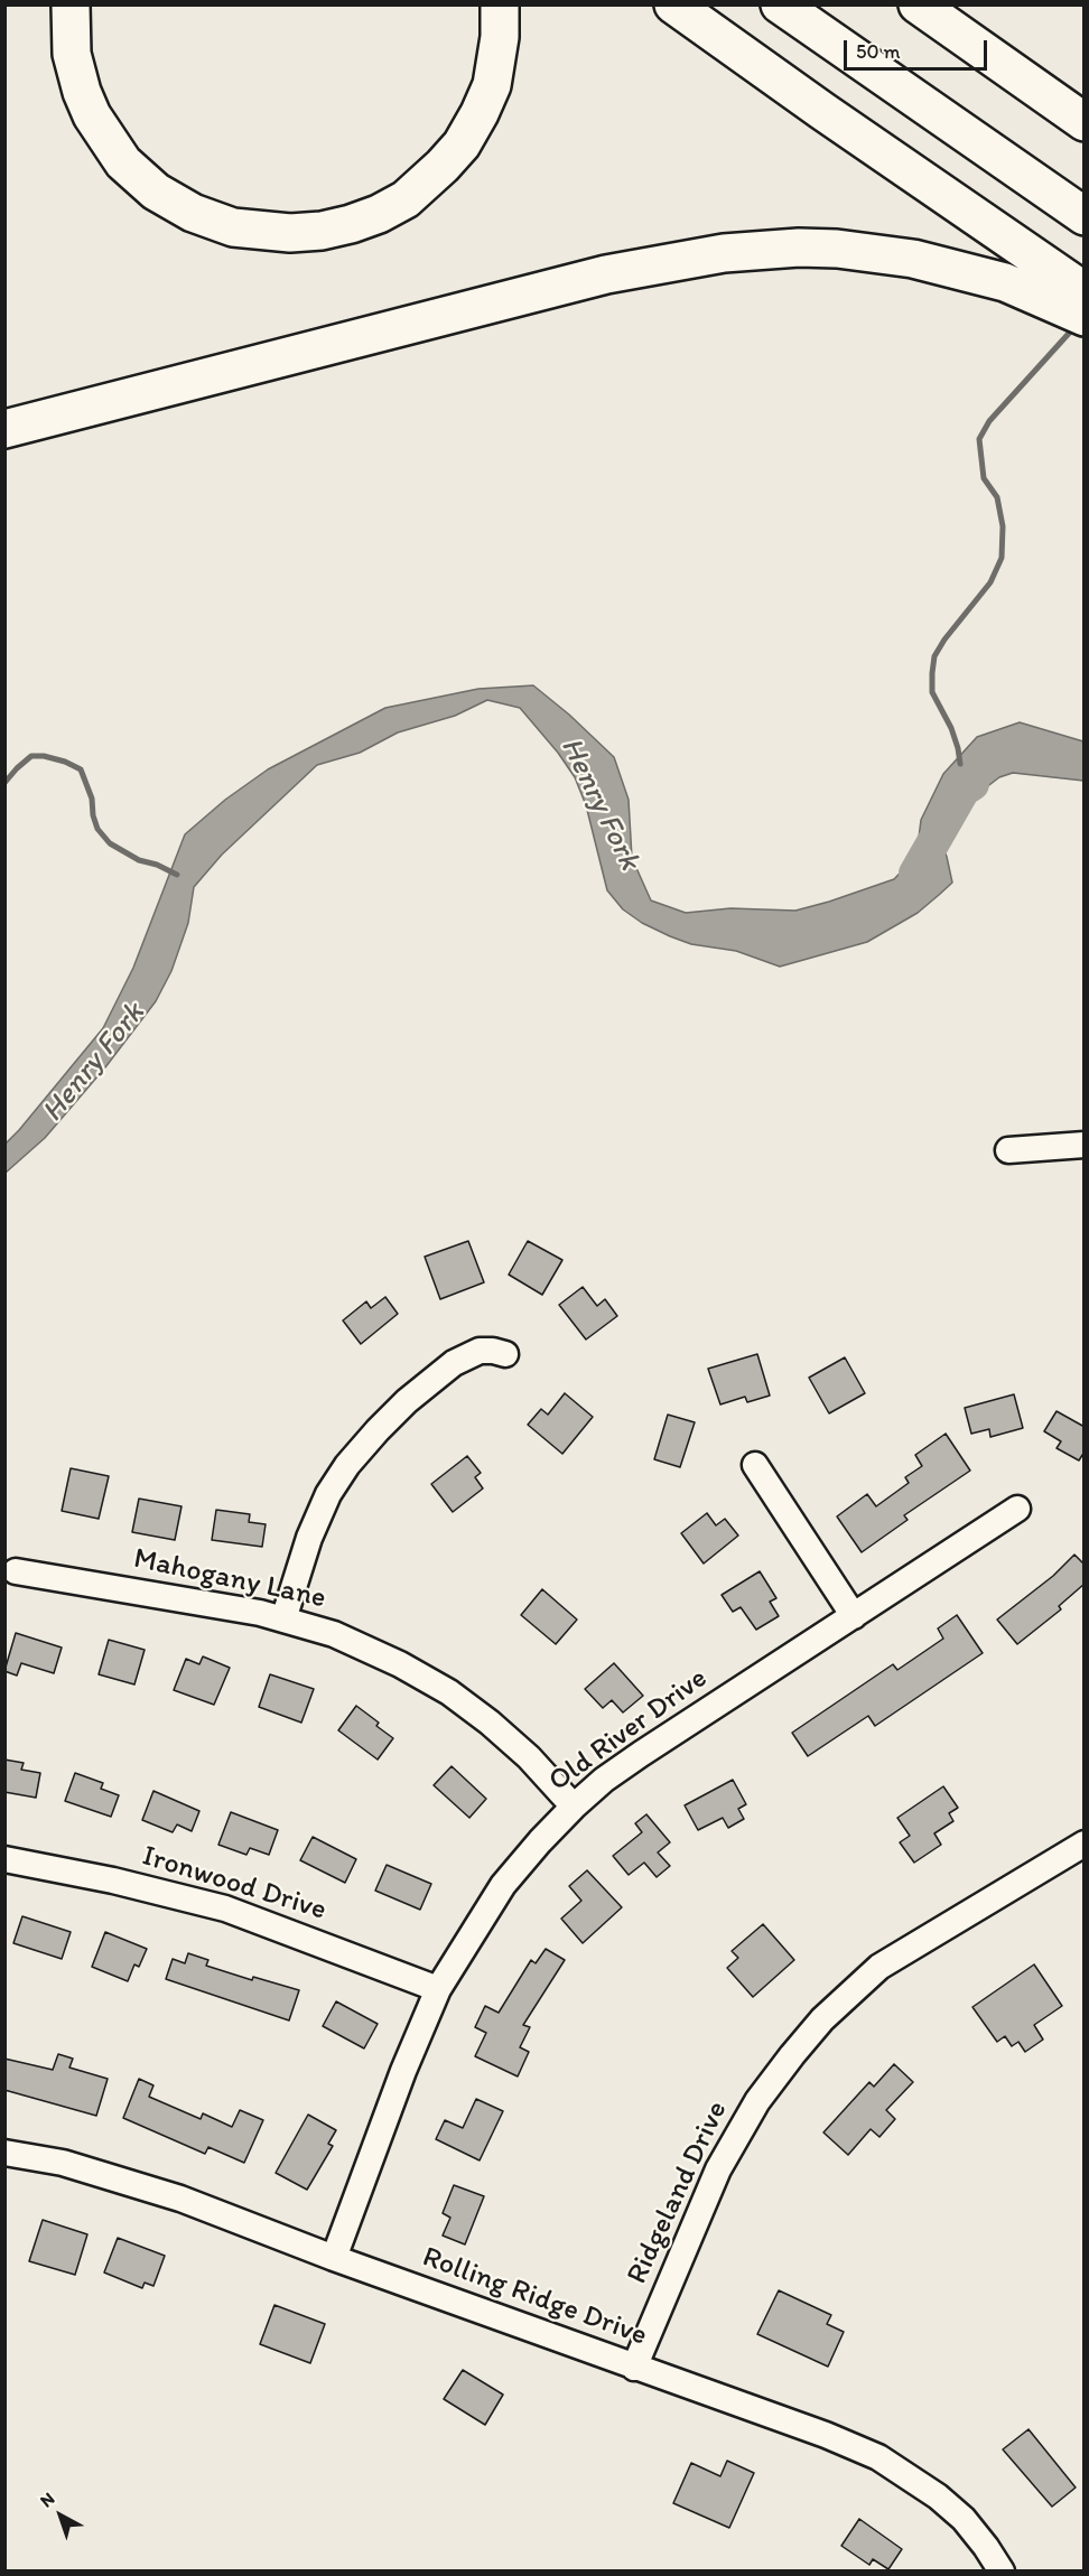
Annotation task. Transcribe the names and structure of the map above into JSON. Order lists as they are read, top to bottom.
{
  "streets": {
    "street": [
      "Mahogany Lane",
      "Old River Drive",
      "Ironwood Drive",
      "Ridgeland Drive",
      "Rolling Ridge Drive"
    ]
  },
  "crossings": [
    ["Mahogany Lane", "Old River Drive"],
    ["Old River Drive", "Ironwood Drive"],
    ["Old River Drive", "Rolling Ridge Drive"],
    ["Ridgeland Drive", "Rolling Ridge Drive"]
  ],
  "water": ["Henry Fork"],
  "scale_bar": "50 m",
  "north": "top left"
}
